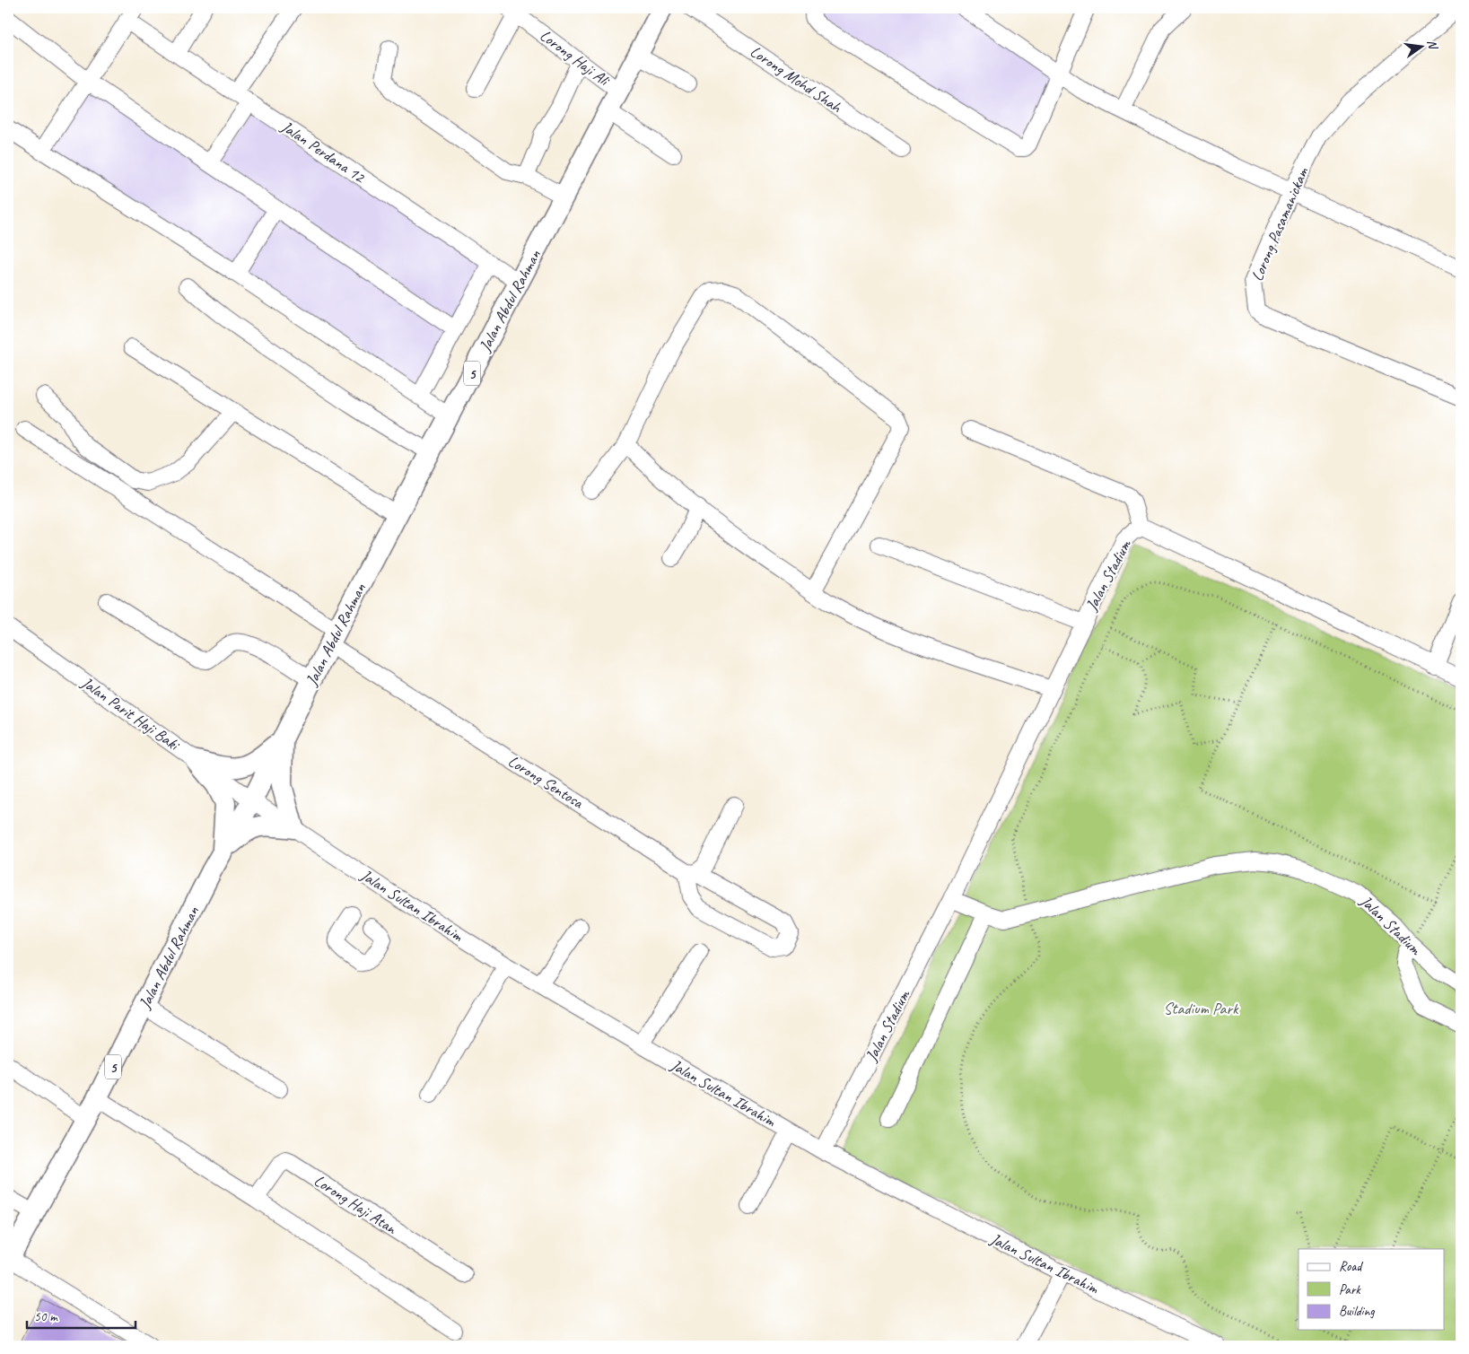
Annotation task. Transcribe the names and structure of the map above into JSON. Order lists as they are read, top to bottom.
{
  "streets": {
    "main road": ["Jalan Abdul Rahman", "5"],
    "street": [
      "Lorong Haji Ali",
      "Lorong Mohd Shah",
      "Jalan Perdana 12",
      "Lorong Pasamanickam",
      "Jalan Stadium",
      "Jalan Parit Haji Baki",
      "Lorong Sentosa",
      "Jalan Sultan Ibrahim",
      "Lorong Haji Atan"
    ]
  },
  "crossings": [
    ["Lorong Haji Ali", "Jalan Abdul Rahman"],
    ["Jalan Perdana 12", "Jalan Abdul Rahman"],
    ["Jalan Abdul Rahman", "Jalan Parit Haji Baki"],
    ["Jalan Abdul Rahman", "Lorong Sentosa"],
    ["Jalan Abdul Rahman", "Jalan Sultan Ibrahim"],
    ["Jalan Stadium", "Jalan Sultan Ibrahim"],
    ["Jalan Parit Haji Baki", "Jalan Sultan Ibrahim"]
  ],
  "parks": ["Stadium Park"],
  "legend": ["Road", "Park", "Building"],
  "scale_bar": "50 m",
  "north": "right"
}
